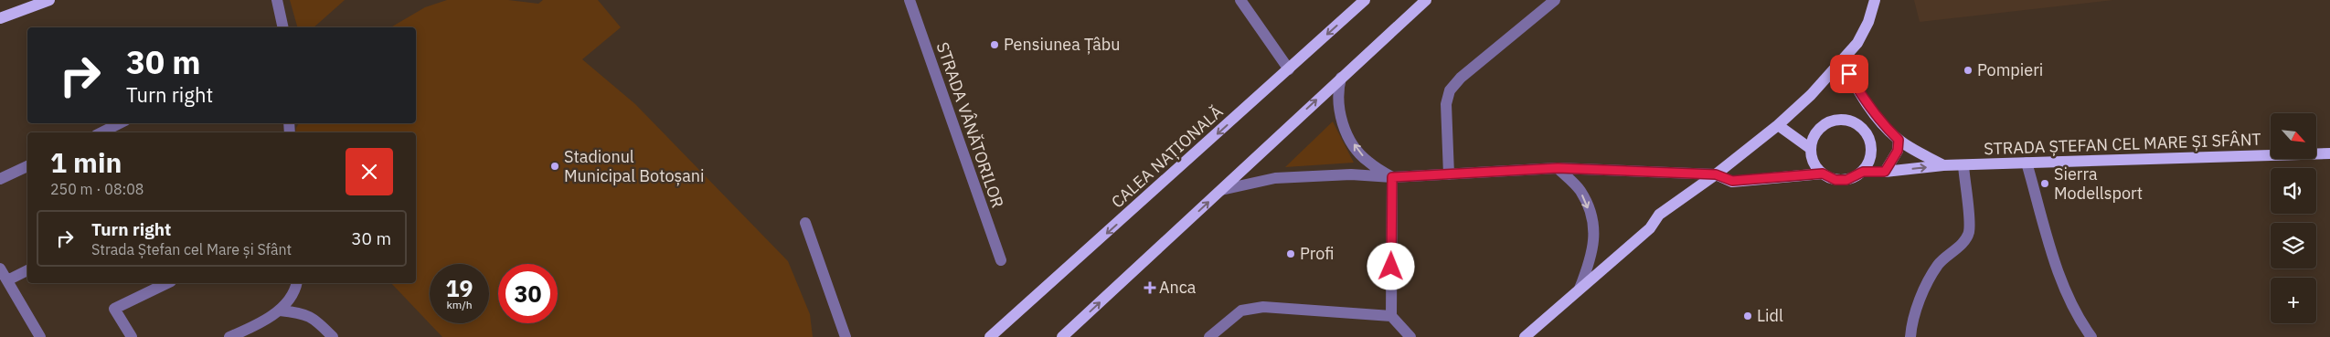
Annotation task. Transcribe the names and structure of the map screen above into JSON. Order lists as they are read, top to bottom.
{
  "streets": {
    "main road": ["STRADA ȘTEFAN CEL MARE ȘI SFÂNT", "CALEA NAȚIONALĂ"],
    "street": ["STRADA VÂNĂTORILOR"]
  },
  "places": {
    "other": [
      "Pensiunea Țâbu",
      "Pompieri",
      "Stadionul Municipal Botoșani",
      "Sierra Modellsport",
      "Profi",
      "Lidl"
    ],
    "health": ["Anca"]
  },
  "north": "bottom right",
  "page": {
    "turn": ["30 m", "Turn right"],
    "map_buttons": "+",
    "heading": ["1 min", "250 m · 08:08"],
    "list": [
      {
        "name": "Turn right",
        "note": "Strada Ștefan cel Mare și Sfânt",
        "value": "30 m"
      }
    ],
    "speed": "19 km/h",
    "limit": "30"
  }
}
